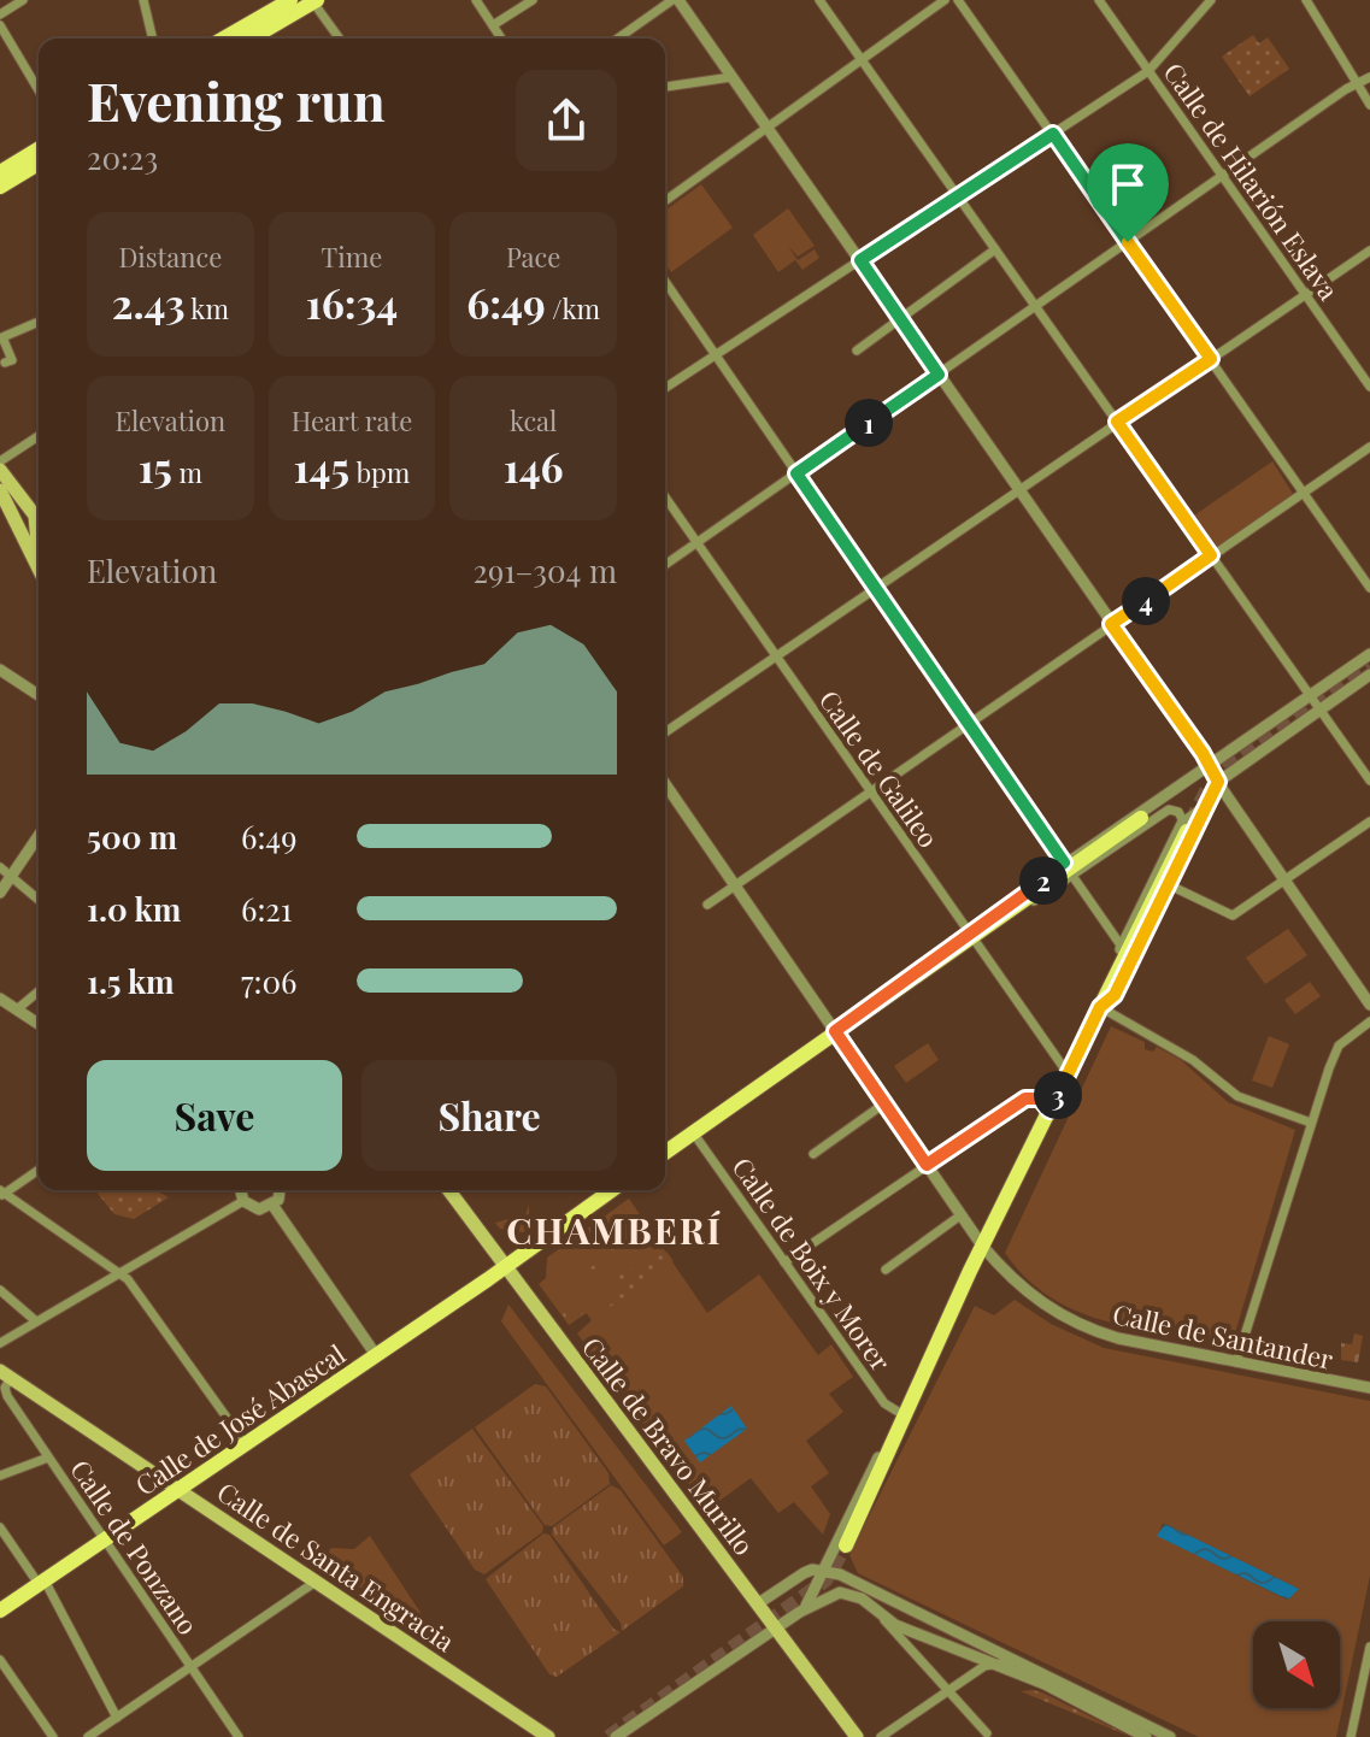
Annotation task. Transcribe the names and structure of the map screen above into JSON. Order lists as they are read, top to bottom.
{
  "streets": {
    "main road": ["Calle de José Abascal", "Calle de Bravo Murillo", "Calle de Santa Engracia"],
    "street": [
      "Calle de Hilarión Eslava",
      "Calle de Galileo",
      "Calle de Boix y Morer",
      "Calle de Santander",
      "Calle de Ponzano"
    ]
  },
  "crossings": [
    ["Calle de José Abascal", "Calle de Bravo Murillo"],
    ["Calle de José Abascal", "Calle de Ponzano"],
    ["Calle de José Abascal", "Calle de Santa Engracia"],
    ["Calle de Ponzano", "Calle de Santa Engracia"]
  ],
  "districts": ["CHAMBERÍ"],
  "north": "bottom right",
  "page": {
    "heading": ["Evening run", "20:23"],
    "stats": [
      ["Distance", "2.43 km"],
      ["Time", "16:34"],
      ["Pace", "6:49 /km"],
      ["Elevation", "15 m"],
      ["Heart rate", "145 bpm"],
      ["kcal", "146"]
    ],
    "pins": [
      "1",
      "4",
      "2",
      "3"
    ],
    "chart": ["Elevation", "291–304 m"],
    "list": [
      {
        "name": "500 m",
        "note": "6:49"
      },
      {
        "name": "1.0 km",
        "note": "6:21"
      },
      {
        "name": "1.5 km",
        "note": "7:06"
      }
    ],
    "buttons": ["Save", "Share"]
  }
}
